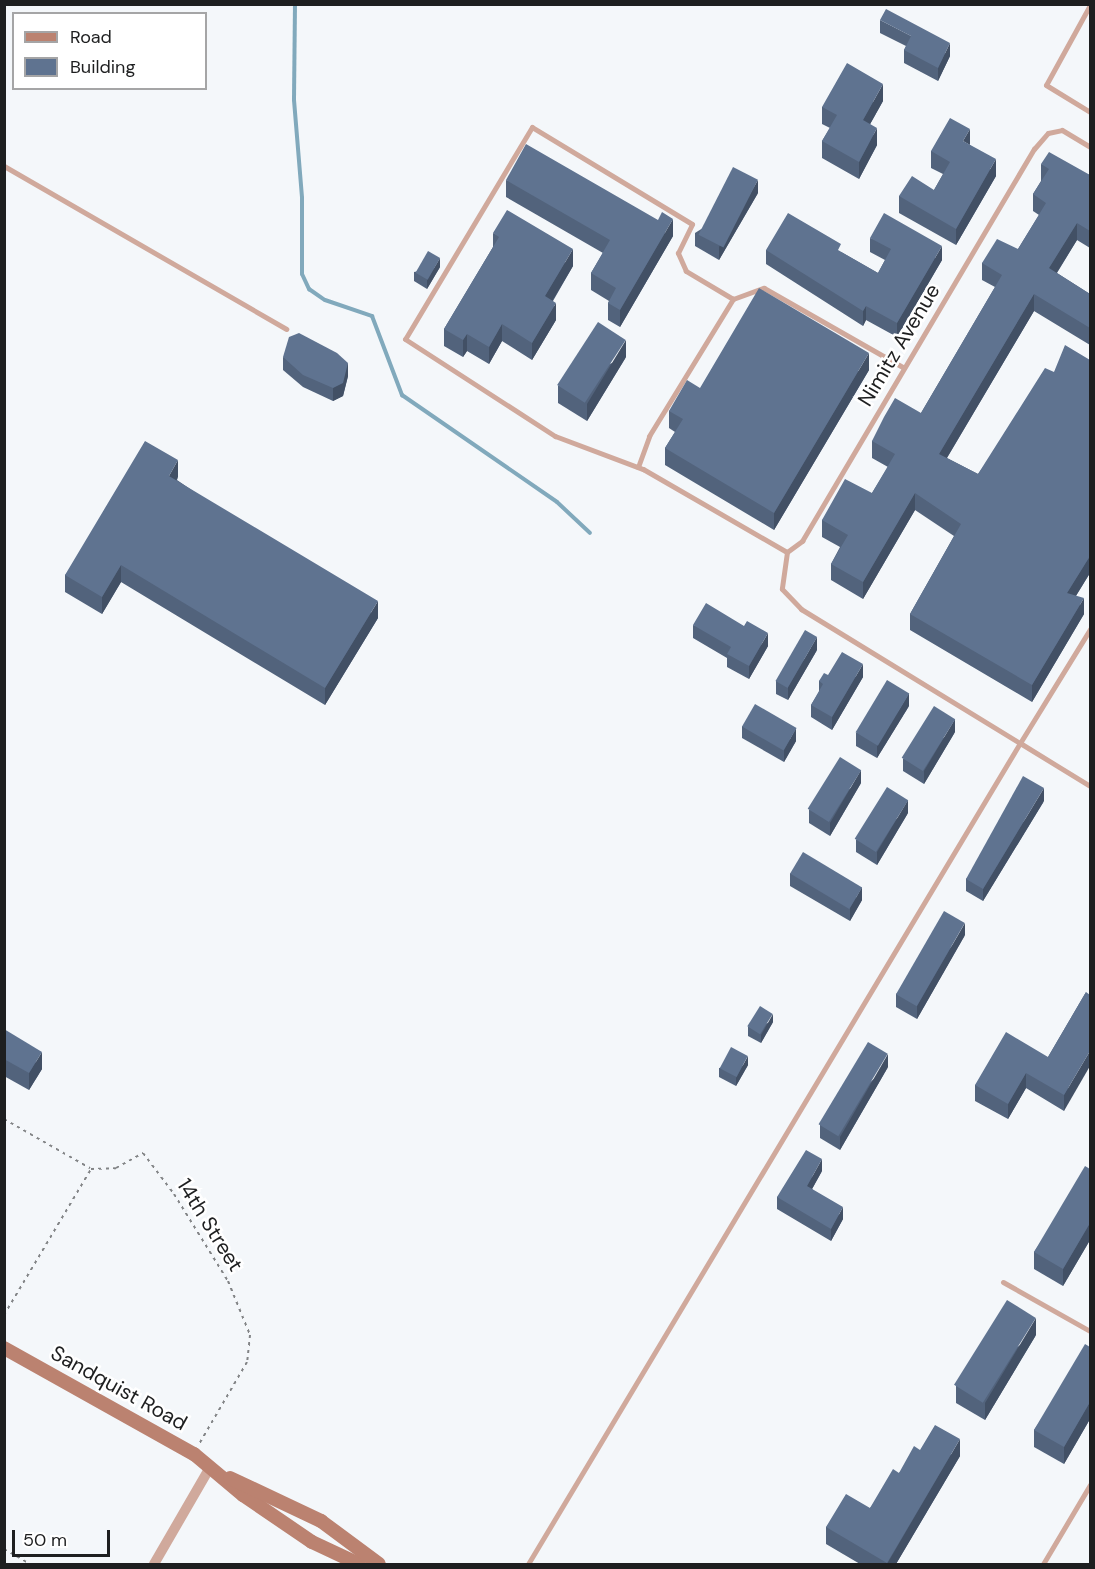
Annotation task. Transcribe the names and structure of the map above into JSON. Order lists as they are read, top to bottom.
{
  "streets": {
    "street": ["Sandquist Road"],
    "lane": ["Nimitz Avenue"],
    "path": ["14th Street"]
  },
  "crossings": [
    ["14th Street", "Sandquist Road"]
  ],
  "legend": ["Road", "Building"],
  "scale_bar": "50 m"
}
